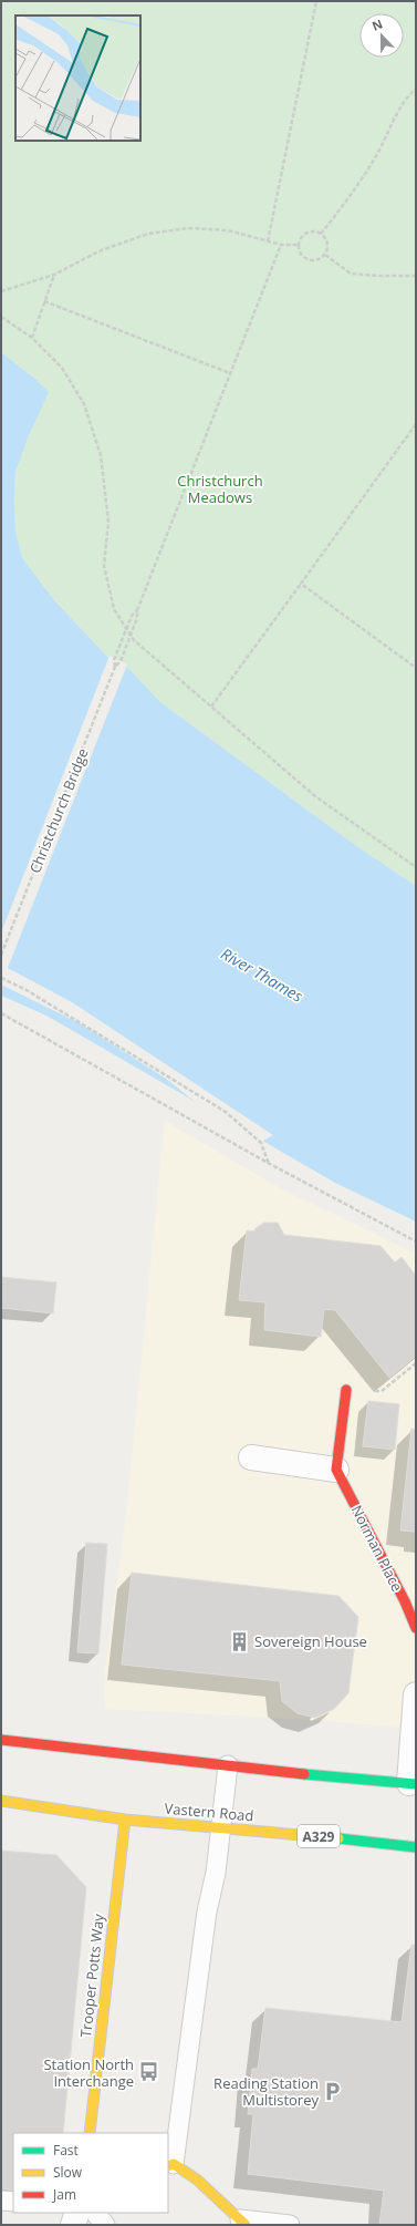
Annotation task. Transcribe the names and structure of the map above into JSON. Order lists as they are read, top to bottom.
{
  "streets": {
    "main road": [
      "Norman Place",
      "Vastern Road",
      "A329",
      "Trooper Potts Way"
    ],
    "path": ["Christchurch Bridge"]
  },
  "crossings": [
    ["Vastern Road", "Trooper Potts Way"]
  ],
  "water": ["River Thames"],
  "parks": ["Christchurch Meadows"],
  "places": {
    "building": ["Sovereign House"],
    "bus stop": ["Station North Interchange"],
    "parking": ["Reading Station Multistorey"]
  },
  "legend": ["Fast", "Slow", "Jam"],
  "north": "top"
}
